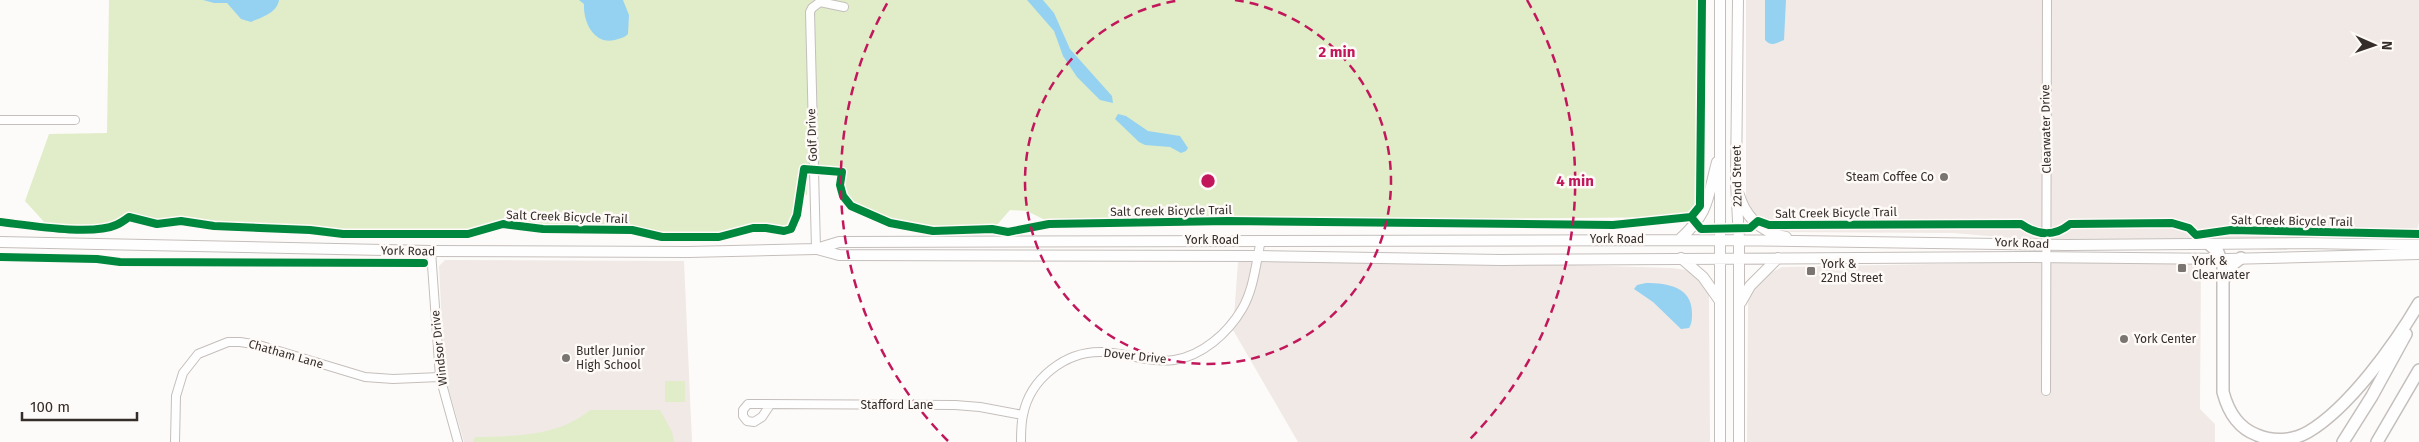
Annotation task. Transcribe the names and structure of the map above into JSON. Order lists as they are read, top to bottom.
{
  "streets": {
    "main road": ["22nd Street", "York Road"],
    "street": [
      "Clearwater Drive",
      "Golf Drive",
      "Windsor Drive",
      "Chatham Lane",
      "Dover Drive",
      "Stafford Lane"
    ],
    "cycle path": ["Salt Creek Bicycle Trail"]
  },
  "crossings": [
    ["Clearwater Drive", "York Road"],
    ["Golf Drive", "York Road"],
    ["22nd Street", "York Road"],
    ["York Road", "Windsor Drive"],
    ["York Road", "Dover Drive"],
    ["Windsor Drive", "Chatham Lane"],
    ["Dover Drive", "Stafford Lane"]
  ],
  "places": {
    "other": ["Steam Coffee Co", "York Center", "Butler Junior High School"],
    "transit": ["York & Clearwater", "York & 22nd Street"]
  },
  "scale_bar": "100 m",
  "north": "right",
  "rings": ["2 min", "4 min"]
}
